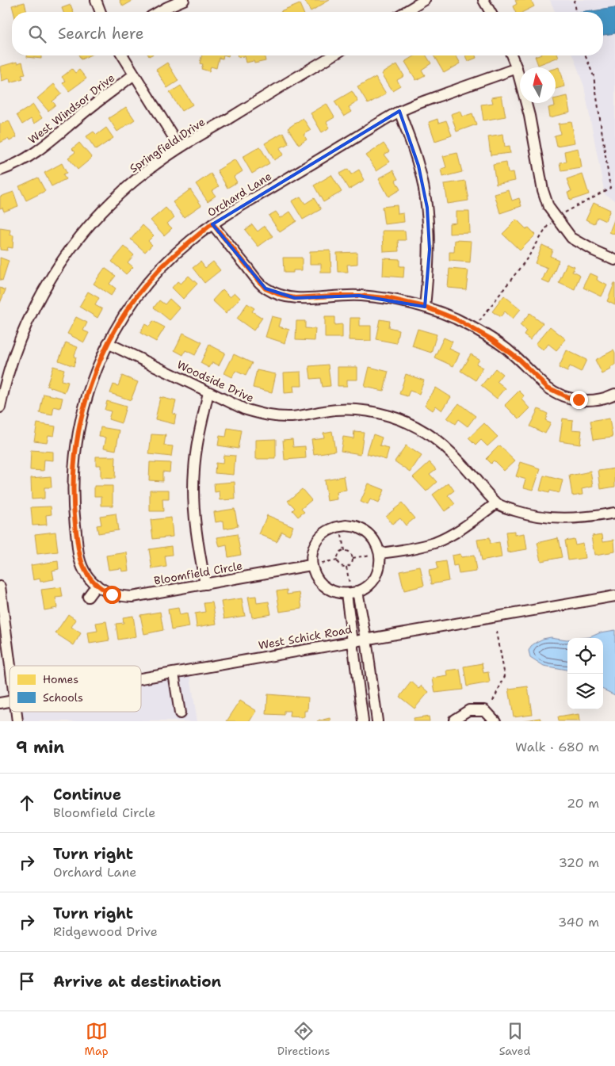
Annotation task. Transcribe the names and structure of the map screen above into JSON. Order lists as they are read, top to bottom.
{
  "streets": {
    "street": [
      "West Windsor Drive",
      "Springfield Drive",
      "Orchard Lane",
      "Woodside Drive",
      "Bloomfield Circle",
      "West Schick Road"
    ]
  },
  "crossings": [
    ["Orchard Lane", "Woodside Drive"],
    ["Orchard Lane", "Bloomfield Circle"]
  ],
  "legend": ["Homes", "Schools"],
  "north": "top",
  "page": {
    "search": "Search here",
    "heading": ["9 min", "Walk · 680 m"],
    "list": [
      ["Continue", "Bloomfield Circle", "20 m"],
      ["Turn right", "Orchard Lane", "320 m"],
      ["Turn right", "Ridgewood Drive", "340 m"],
      "Arrive at destination"
    ],
    "nav": ["Map", "Directions", "Saved"]
  }
}
